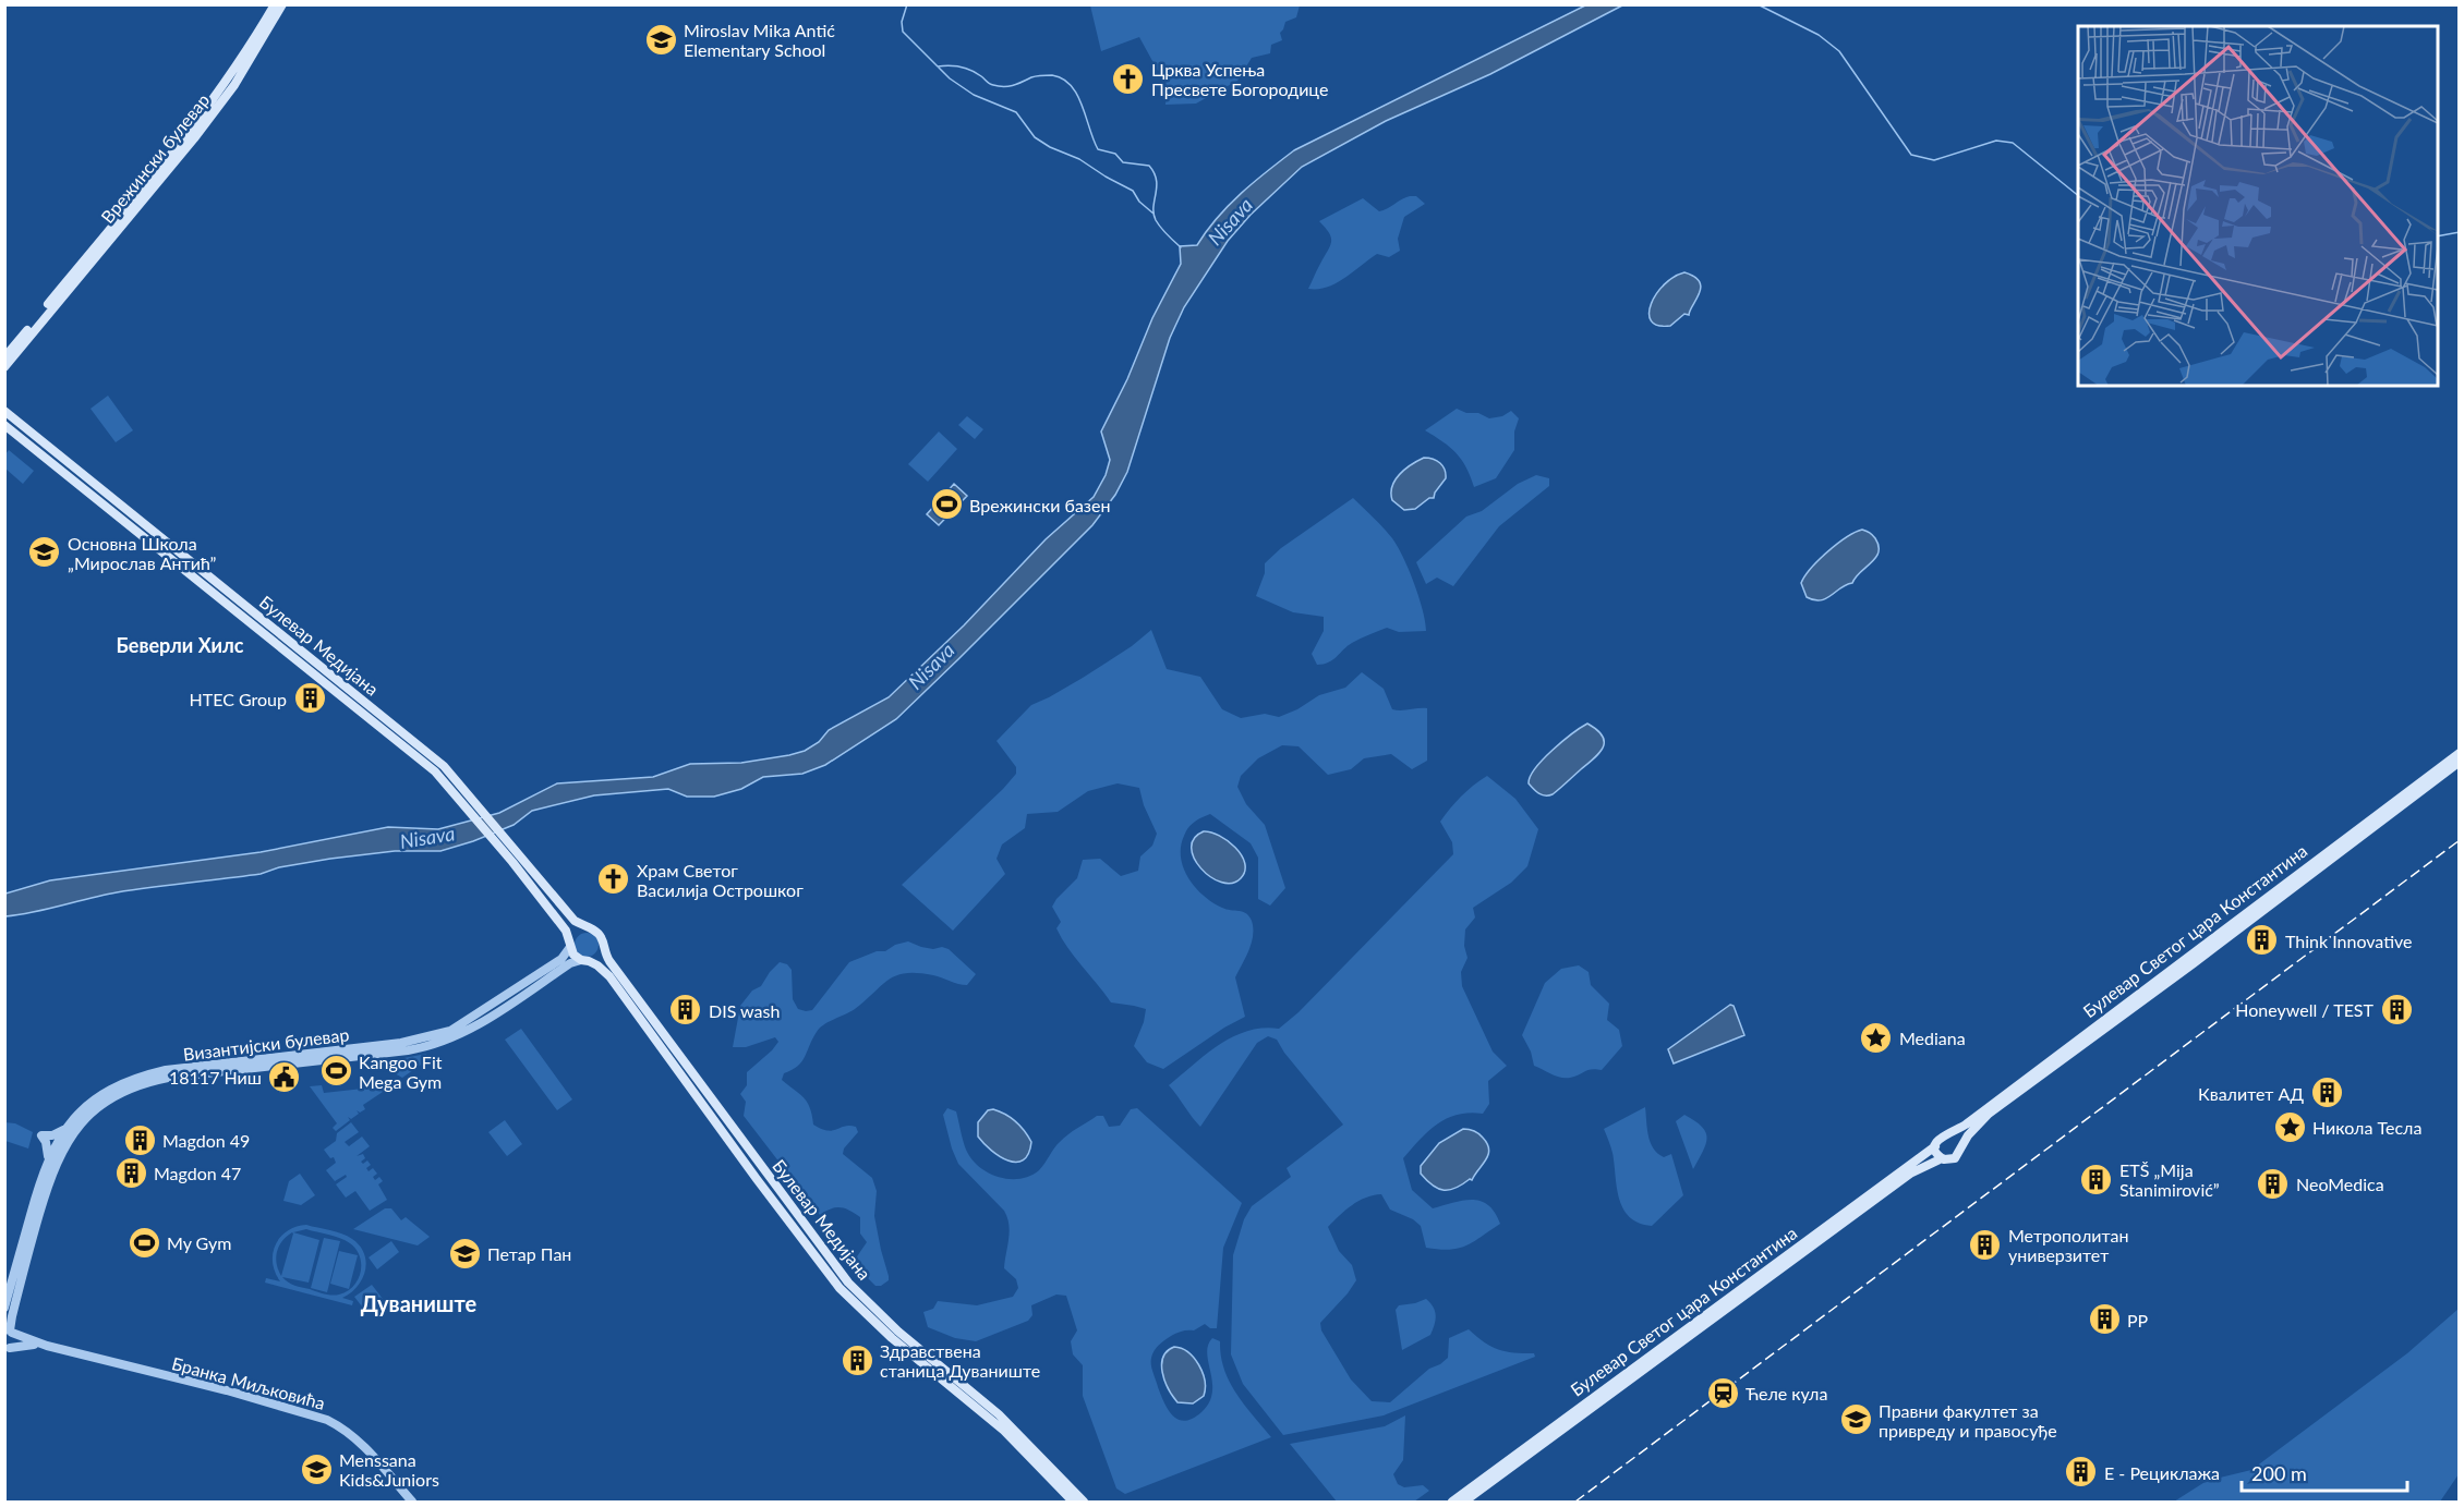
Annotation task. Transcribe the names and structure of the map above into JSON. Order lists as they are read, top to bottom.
{
  "streets": {
    "main road": ["Врежински булевар", "Булевар Медијана", "Булевар Светог цара Константина"],
    "street": ["Византијски булевар", "Бранка Миљковића"]
  },
  "crossings": [
    ["Булевар Медијана", "Византијски булевар"],
    ["Византијски булевар", "Бранка Миљковића"]
  ],
  "districts": ["Беверли Хилс", "Дуваниште"],
  "water": ["Nisava"],
  "places": {
    "school or university": [
      "Miroslav Mika Antić Elementary School",
      "Основна Школа „Мирослав Антић”",
      "Петар Пан",
      "Правни факултет за привреду и правосуђе",
      "Menssana Kids&Juniors"
    ],
    "church": ["Црква Успења Пресвете Богородице", "Храм Светог Василија Острошког"],
    "sports": ["Врежински базен", "Kangoo Fit Mega Gym", "My Gym"],
    "building": [
      "HTEC Group",
      "Think Innovative",
      "Honeywell / TEST",
      "DIS wash",
      "Квалитет АД",
      "Magdon 49",
      "Magdon 47",
      "ETŠ „Mija Stanimirović”",
      "NeoMedica",
      "Метрополитан универзитет",
      "PP",
      "Здравствена станица Дуваниште",
      "Е - Рециклажа"
    ],
    "place": ["Mediana", "Никола Тесла"],
    "public building": ["18117 Ниш"],
    "station": ["Ћеле кула"]
  },
  "scale_bar": "200 m"
}
